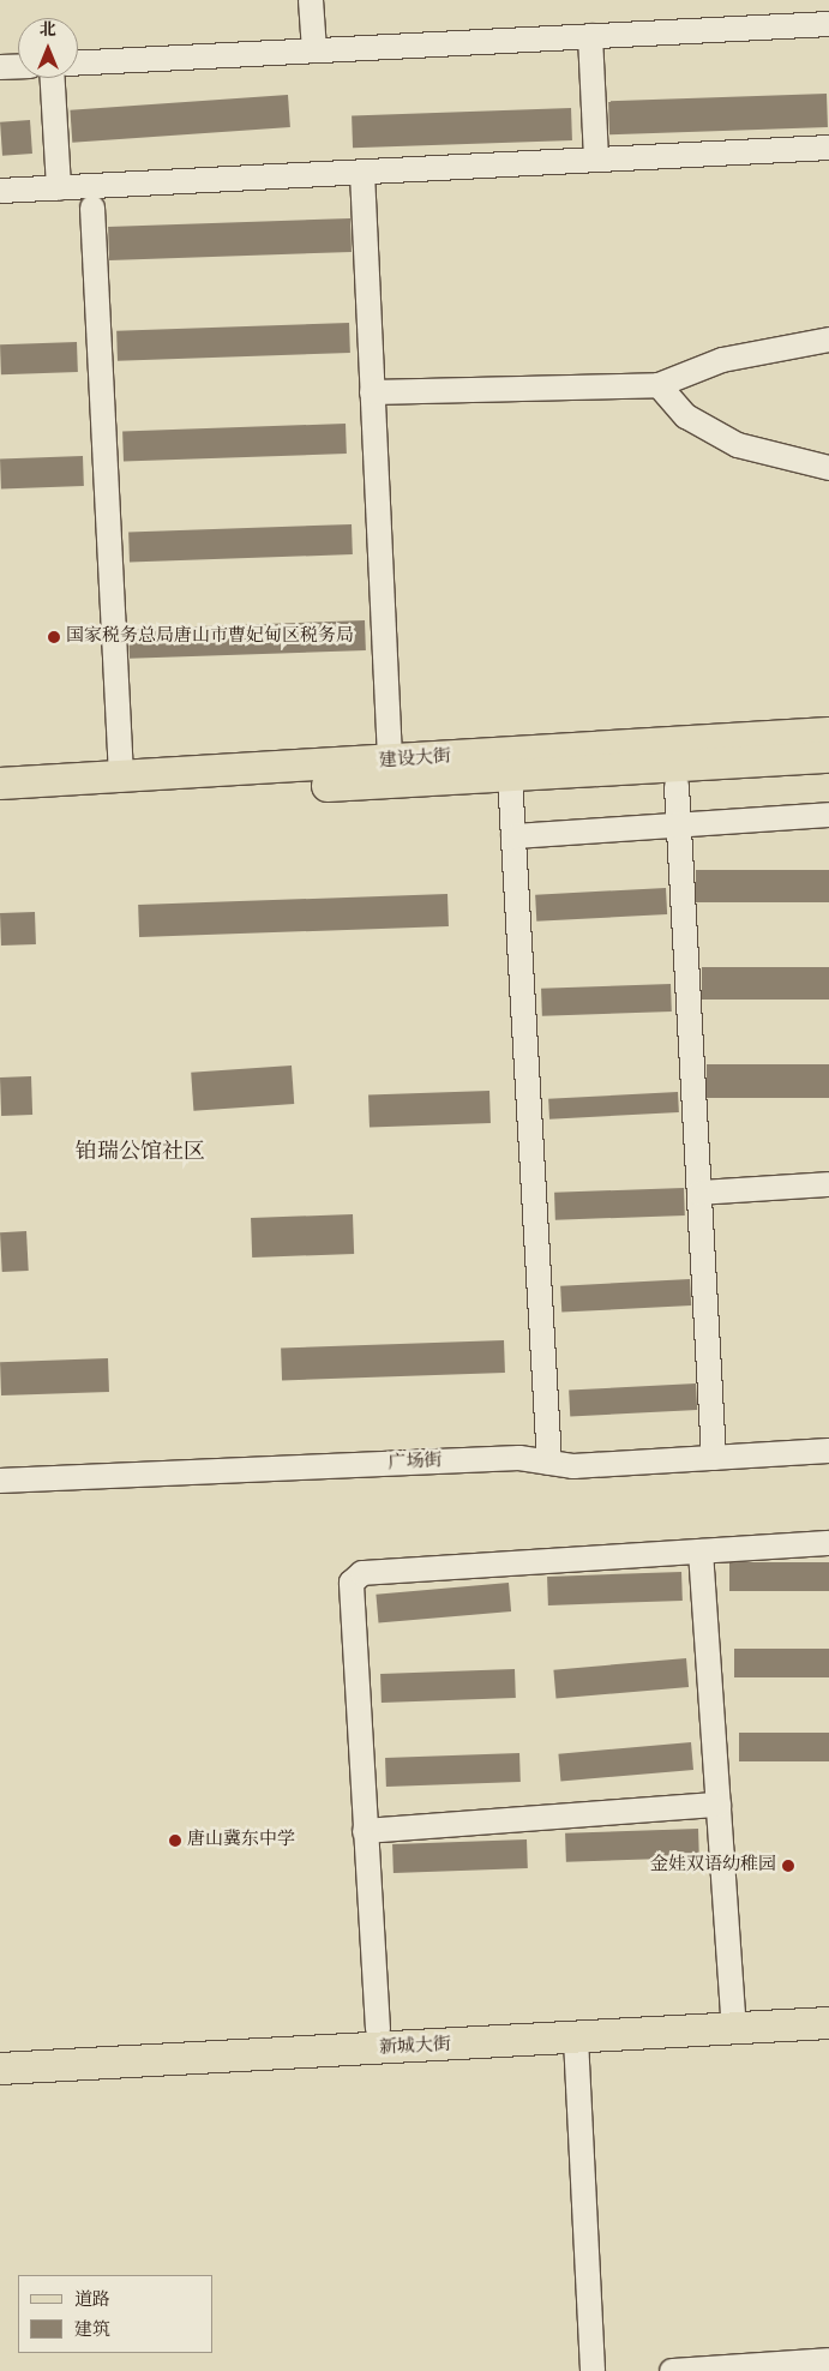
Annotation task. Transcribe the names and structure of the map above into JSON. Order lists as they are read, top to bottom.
{
  "streets": {
    "main road": ["建设大街", "新城大街"],
    "street": ["广场街"]
  },
  "districts": ["铂瑞公馆社区"],
  "places": ["国家税务总局唐山市曹妃甸区税务局", "唐山冀东中学", "金娃双语幼稚园"],
  "legend": ["道路", "建筑"],
  "north": "top"
}
